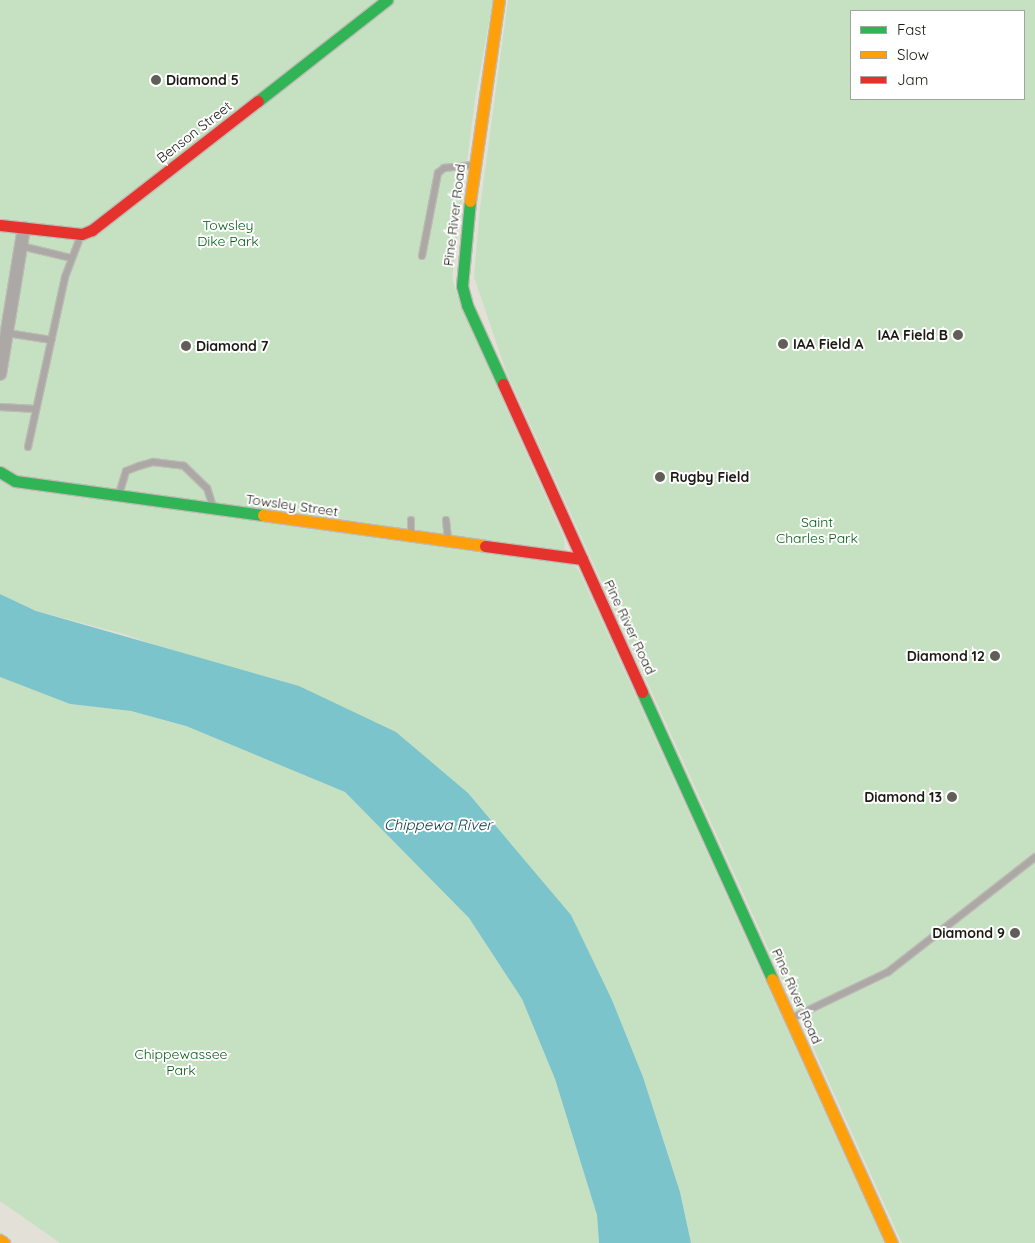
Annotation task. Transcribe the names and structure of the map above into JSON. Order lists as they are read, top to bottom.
{
  "streets": {
    "main road": ["Benson Street", "Pine River Road", "Towsley Street"]
  },
  "crossings": [
    ["Pine River Road", "Towsley Street"]
  ],
  "water": ["Chippewa River"],
  "parks": ["Towsley Dike Park", "Saint Charles Park", "Chippewassee Park"],
  "places": [
    "Diamond 5",
    "IAA Field B",
    "IAA Field A",
    "Diamond 7",
    "Rugby Field",
    "Diamond 12",
    "Diamond 13",
    "Diamond 9"
  ],
  "legend": ["Fast", "Slow", "Jam"]
}
